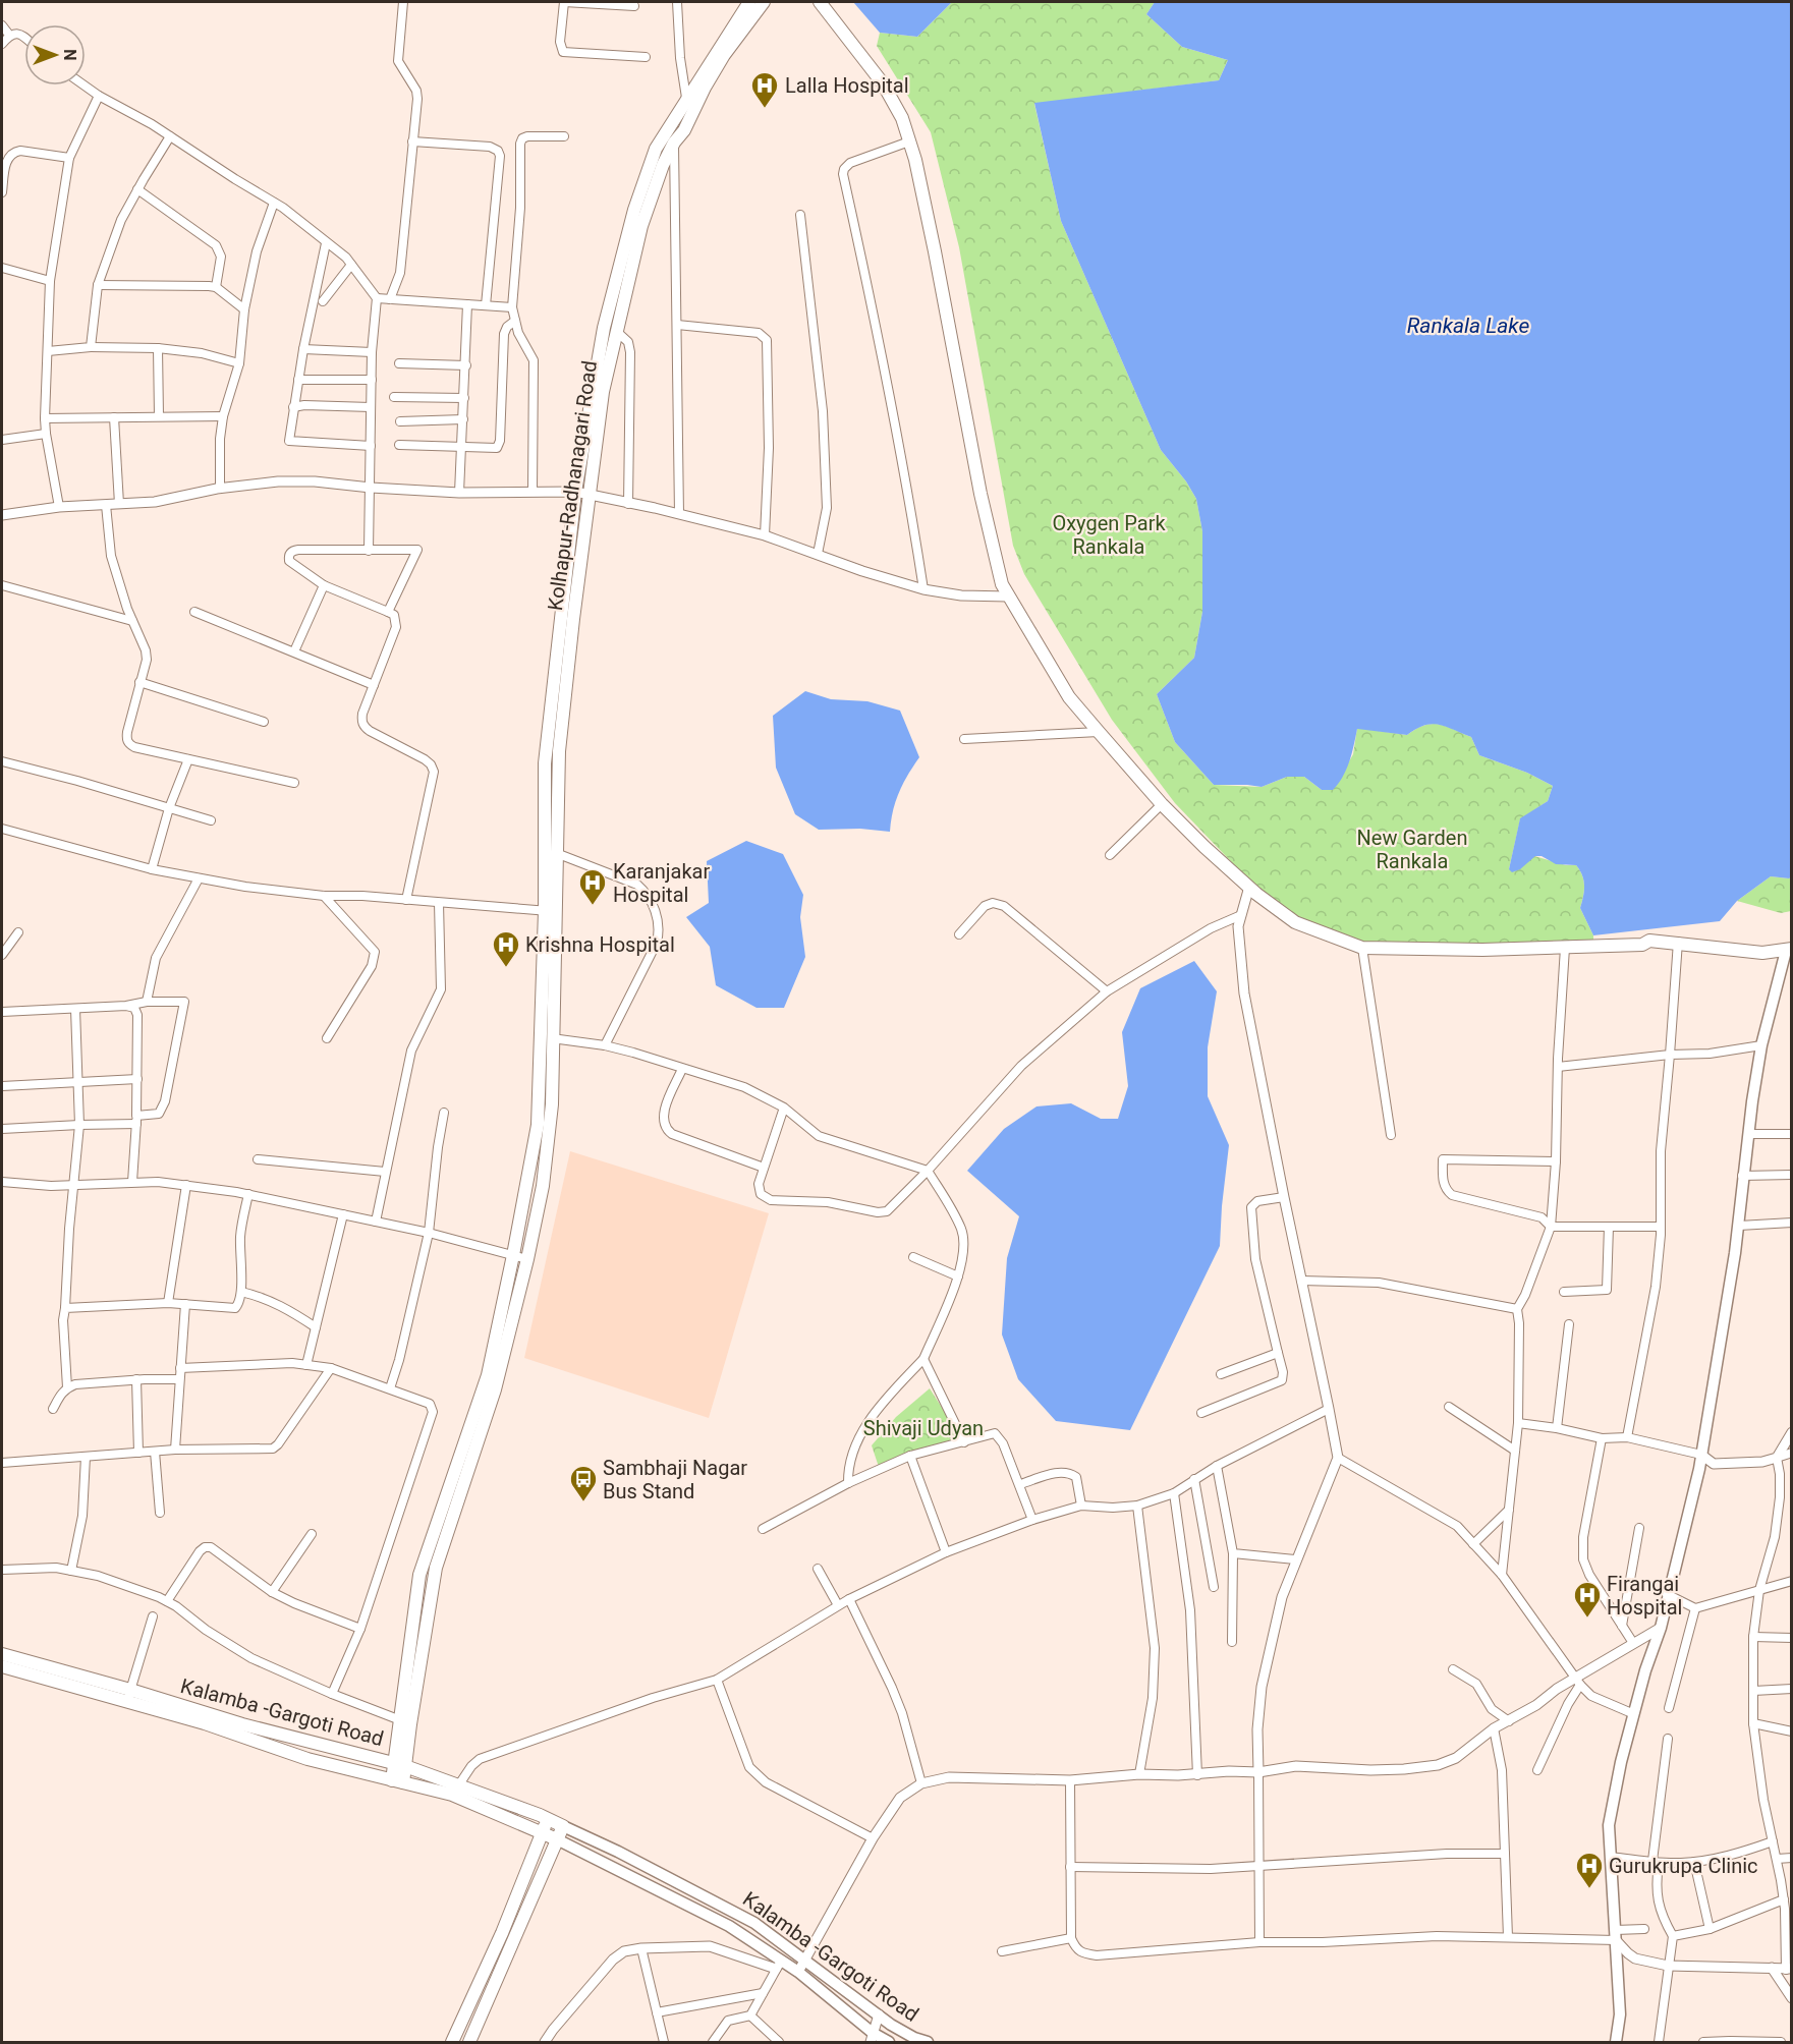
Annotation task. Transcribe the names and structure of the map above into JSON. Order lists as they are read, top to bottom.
{
  "streets": {
    "main road": ["Kolhapur-Radhanagari Road", "Kalamba -Gargoti Road"]
  },
  "water": ["Rankala Lake"],
  "parks": ["Oxygen Park Rankala", "New Garden Rankala", "Shivaji Udyan"],
  "places": {
    "hospital": [
      "Lalla Hospital",
      "Karanjakar Hospital",
      "Krishna Hospital",
      "Firangai Hospital",
      "Gurukrupa Clinic"
    ],
    "bus stop": ["Sambhaji Nagar Bus Stand"]
  },
  "north": "right"
}
